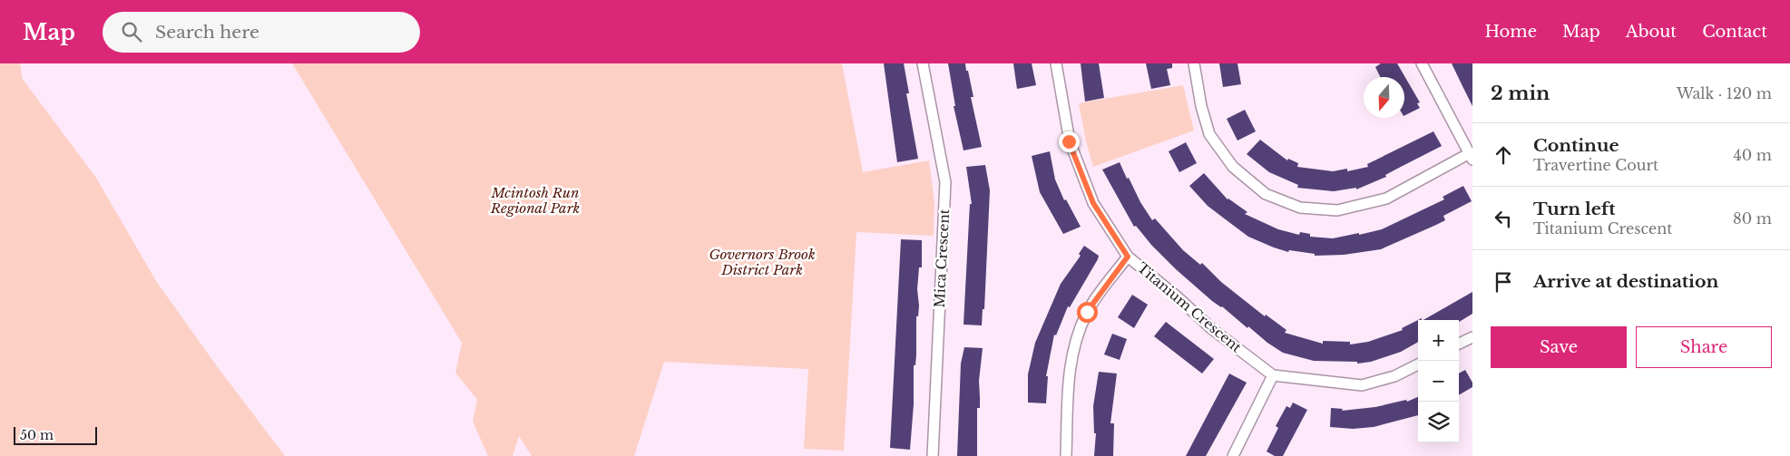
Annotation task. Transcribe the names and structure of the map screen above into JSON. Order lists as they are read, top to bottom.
{
  "streets": {
    "street": ["Mica Crescent", "Titanium Crescent"]
  },
  "parks": ["Mcintosh Run Regional Park", "Governors Brook District Park"],
  "scale_bar": "50 m",
  "north": "bottom",
  "page": {
    "header": "Map",
    "search": "Search here",
    "nav": [
      "Home",
      "Map",
      "About",
      "Contact"
    ],
    "heading": ["2 min", "Walk · 120 m"],
    "list": [
      ["Continue", "Travertine Court", "40 m"],
      ["Turn left", "Titanium Crescent", "80 m"],
      "Arrive at destination"
    ],
    "buttons": ["Save", "Share"],
    "map_buttons": ["+", "−"],
    "scale": "50 m"
  }
}
